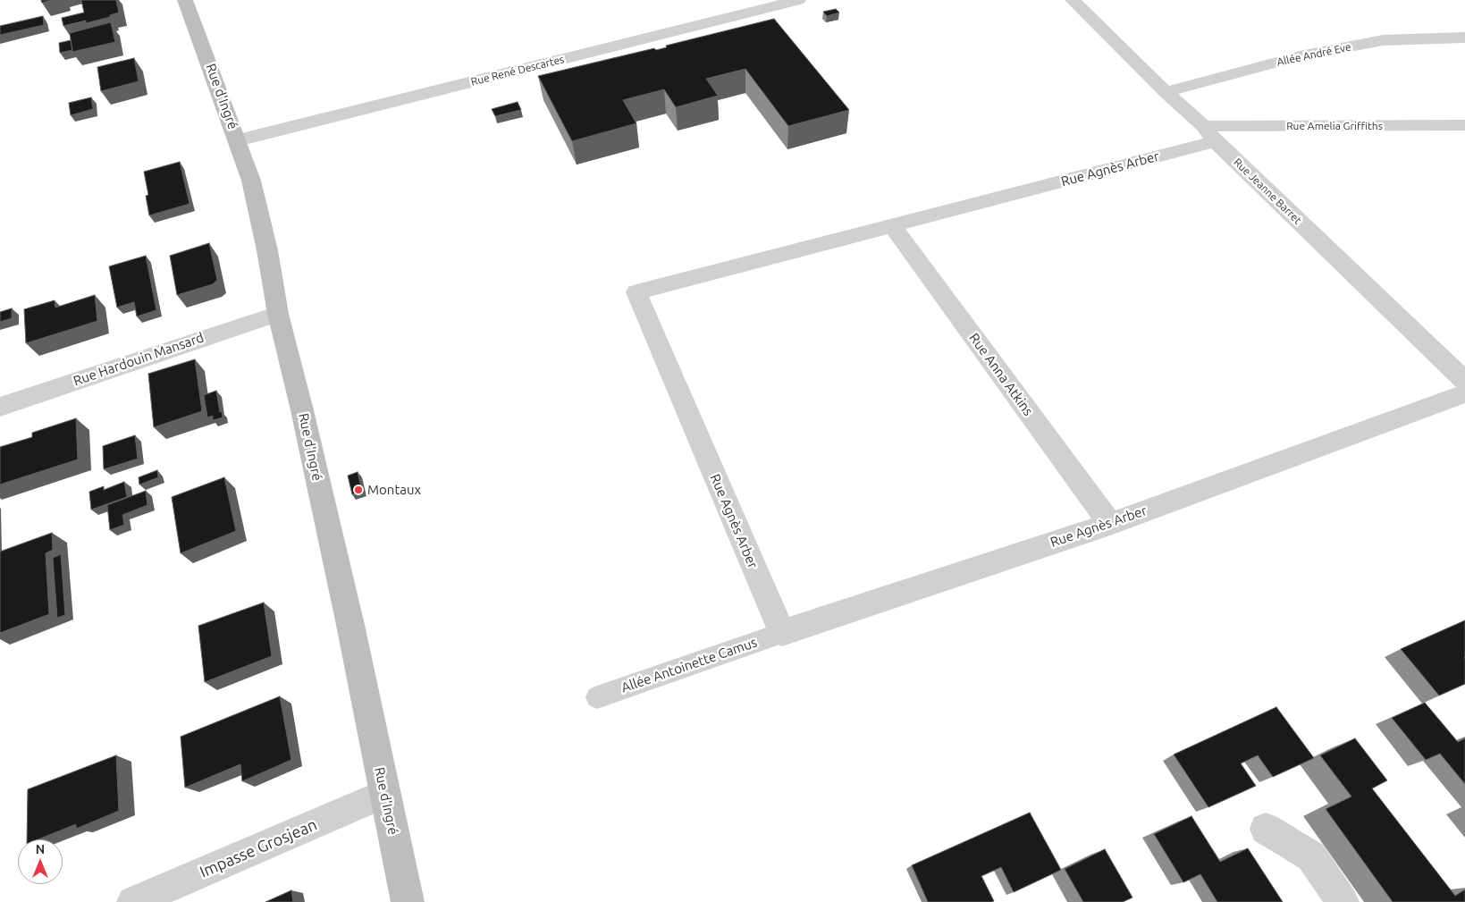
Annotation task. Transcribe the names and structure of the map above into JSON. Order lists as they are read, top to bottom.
{
  "streets": {
    "street": [
      "Allée André Eve",
      "Rue René Descartes",
      "Rue d'Ingré",
      "Rue Amelia Griffiths",
      "Rue Agnès Arber",
      "Rue Jeanne Barret",
      "Rue Hardouin Mansard",
      "Rue Anna Atkins",
      "Impasse Grosjean"
    ],
    "lane": ["Allée Antoinette Camus"]
  },
  "crossings": [
    ["Allée André Eve", "Rue Jeanne Barret"],
    ["Rue René Descartes", "Rue d'Ingré"],
    ["Rue d'Ingré", "Rue Hardouin Mansard"],
    ["Rue d'Ingré", "Impasse Grosjean"],
    ["Rue Amelia Griffiths", "Rue Agnès Arber"],
    ["Rue Amelia Griffiths", "Rue Jeanne Barret"],
    ["Rue Agnès Arber", "Rue Jeanne Barret"],
    ["Rue Agnès Arber", "Rue Anna Atkins"],
    ["Rue Agnès Arber", "Allée Antoinette Camus"]
  ],
  "places": ["Montaux"],
  "north": "top"
}
